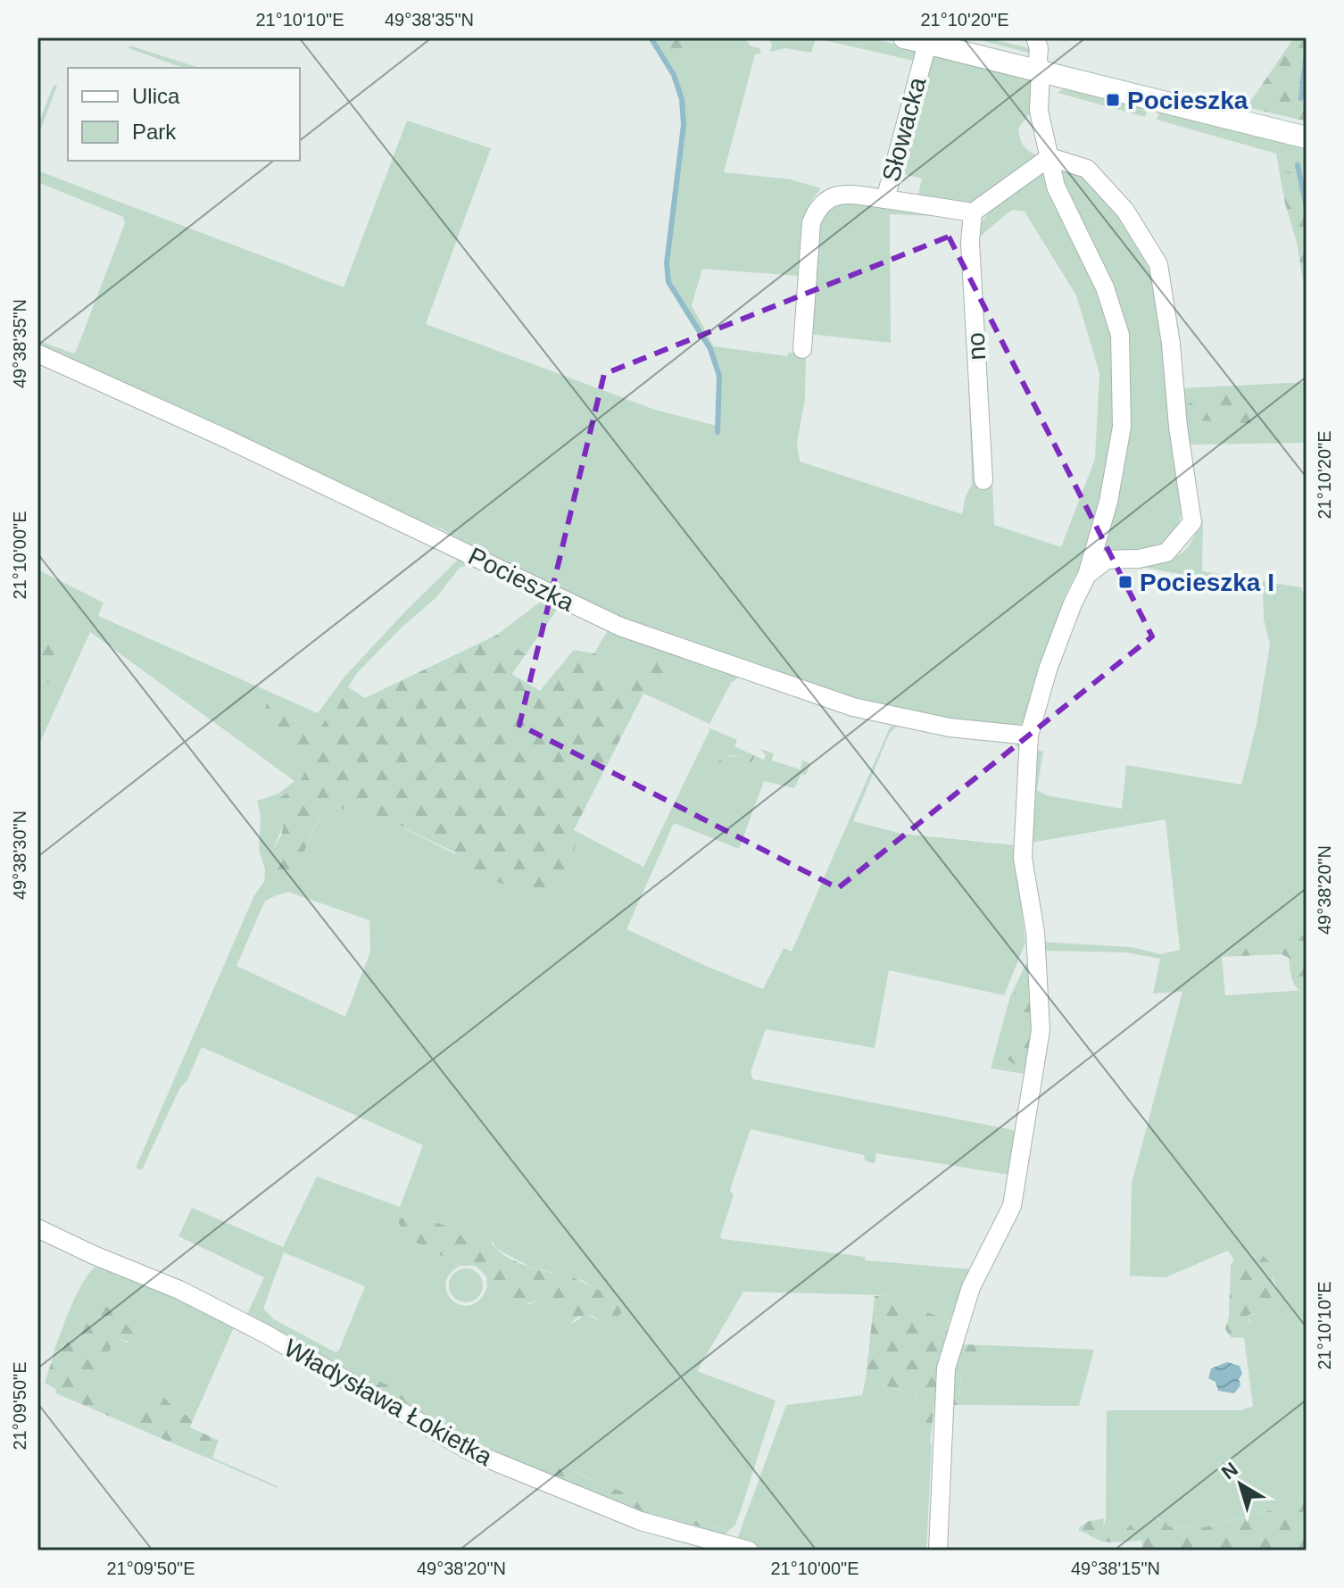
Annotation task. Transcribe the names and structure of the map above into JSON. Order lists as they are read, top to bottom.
{
  "streets": {
    "street": [
      "Słowacka",
      "no",
      "Pocieszka",
      "Władysława Łokietka"
    ]
  },
  "crossings": [
    ["Słowacka", "no"]
  ],
  "places": {
    "transit": ["Pocieszka", "Pocieszka I"]
  },
  "legend": ["Ulica", "Park"],
  "north": "top left",
  "coordinates": [
    "21°10'10\"E",
    "49°38'35\"N",
    "21°10'20\"E",
    "21°10'00\"E",
    "49°38'30\"N",
    "49°38'20\"N",
    "21°09'50\"E",
    "49°38'15\"N"
  ]
}
